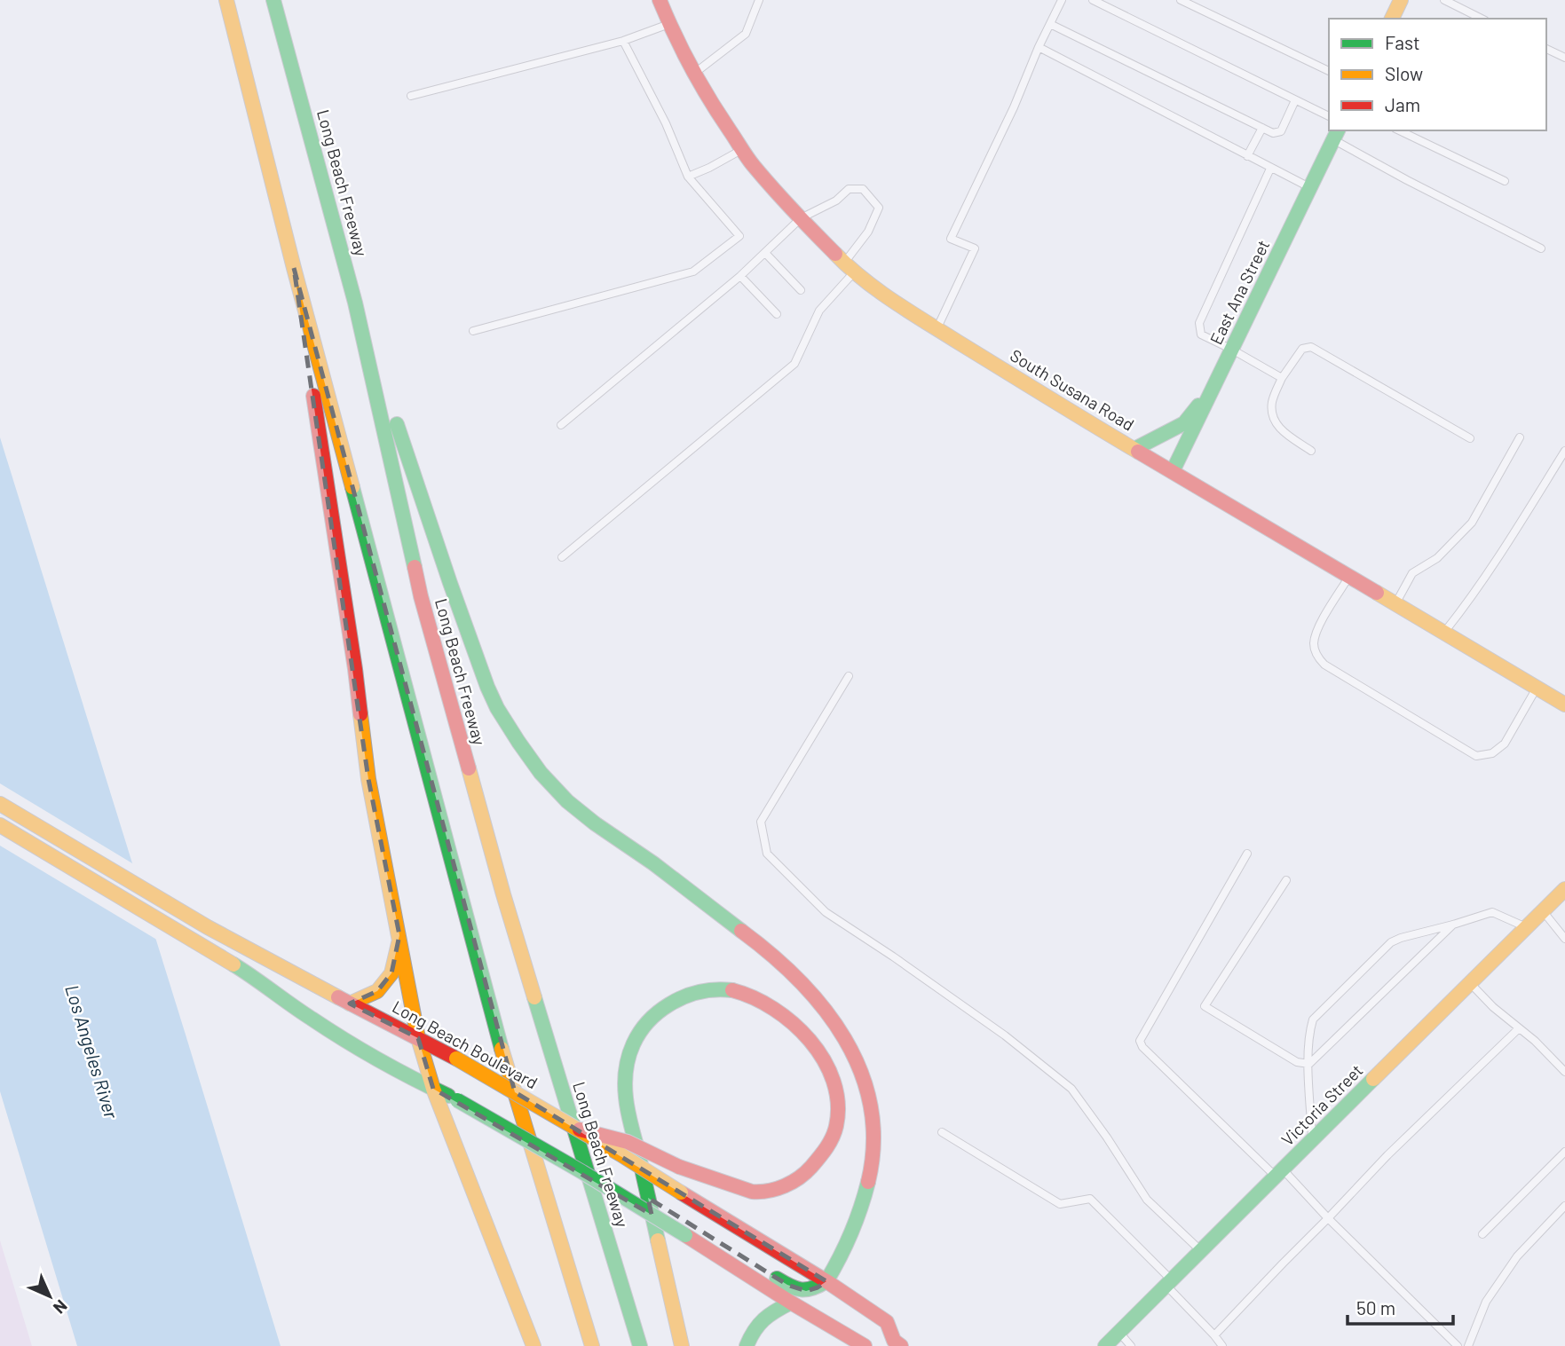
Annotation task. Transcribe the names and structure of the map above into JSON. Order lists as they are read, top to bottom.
{
  "streets": {
    "main road": [
      "Long Beach Freeway",
      "East Ana Street",
      "South Susana Road",
      "Long Beach Boulevard",
      "Victoria Street"
    ]
  },
  "crossings": [
    ["East Ana Street", "South Susana Road"]
  ],
  "water": ["Los Angeles River"],
  "legend": ["Fast", "Slow", "Jam"],
  "scale_bar": "50 m",
  "north": "bottom right"
}
